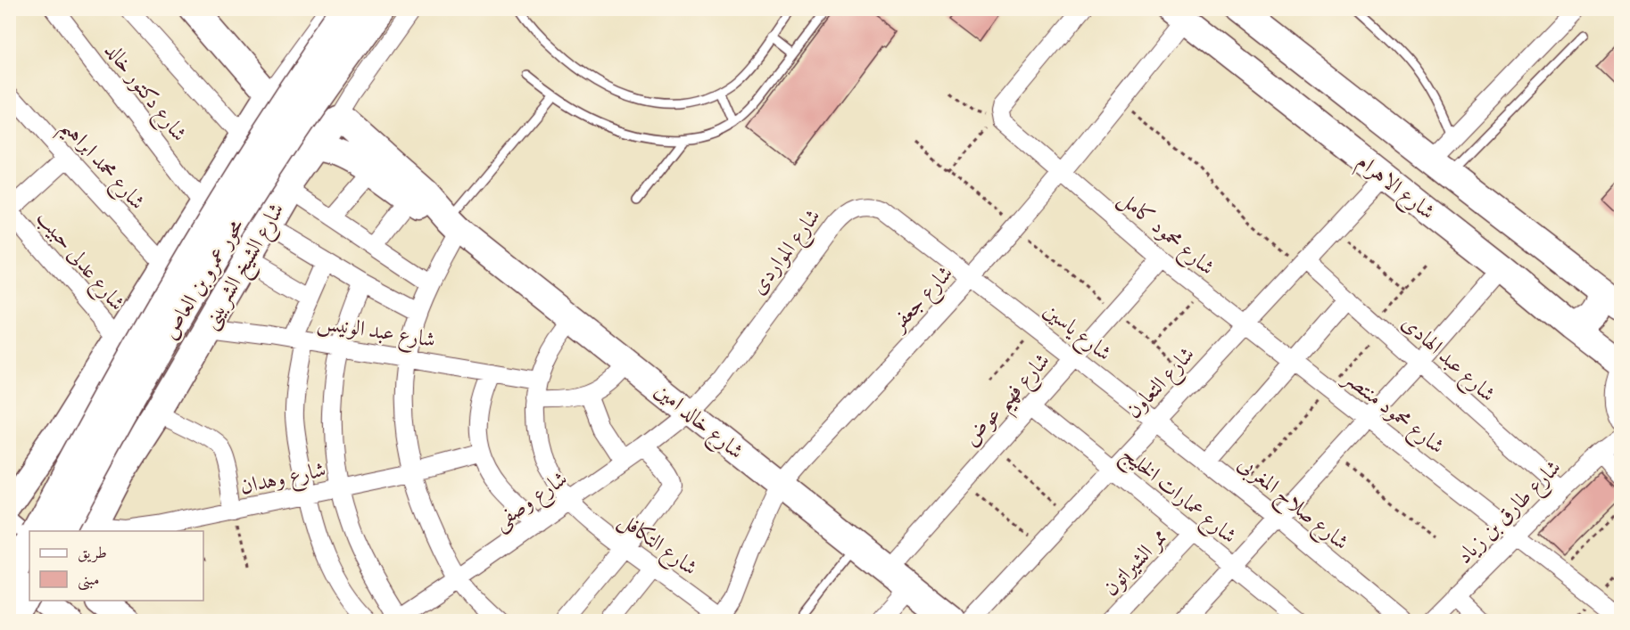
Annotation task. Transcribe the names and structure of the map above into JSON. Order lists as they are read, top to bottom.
{
  "streets": {
    "main road": [
      "شارع الاهرام",
      "شارع الشيخ الشربينى",
      "محور عمرو بن العاص",
      "شارع خالد امين"
    ],
    "street": [
      "شارع دكتور خالد",
      "شارع محمد ابراهيم",
      "شارع محمود كامل",
      "شارع المواردى",
      "شارع عدلى حبيب",
      "شارع جعفر",
      "شارع عبد الونيس",
      "شارع ياسين",
      "شارع عبد الهادى",
      "شارع التعاون",
      "شارع فهيم عوض",
      "شارع محمود منتصر",
      "شارع وهدان",
      "شارع عمارات الخليج",
      "شارع وصفى",
      "شارع صلاح المغربى",
      "شارع طارق بن زياد",
      "شارع التكافل",
      "ممر الشيراتون"
    ]
  },
  "crossings": [
    ["شارع الاهرام", "شارع جعفر"],
    ["شارع الاهرام", "شارع التعاون"],
    ["شارع محمود كامل", "شارع جعفر"],
    ["شارع محمود كامل", "شارع التعاون"],
    ["شارع محمود كامل", "شارع فهيم عوض"],
    ["شارع محمود كامل", "شارع محمود منتصر"],
    ["شارع المواردى", "شارع جعفر"],
    ["شارع المواردى", "شارع ياسين"],
    ["شارع المواردى", "شارع خالد امين"],
    ["شارع المواردى", "شارع وصفى"],
    ["شارع الشيخ الشربينى", "شارع عبد الونيس"],
    ["شارع الشيخ الشربينى", "شارع خالد امين"],
    ["شارع الشيخ الشربينى", "شارع وهدان"],
    ["شارع جعفر", "شارع ياسين"],
    ["شارع جعفر", "شارع خالد امين"],
    ["شارع جعفر", "شارع التكافل"],
    ["شارع عبد الونيس", "شارع التكافل"],
    ["شارع ياسين", "شارع التعاون"],
    ["شارع ياسين", "شارع فهيم عوض"],
    ["شارع ياسين", "شارع صلاح المغربى"],
    ["شارع عبد الهادى", "شارع التعاون"],
    ["شارع عبد الهادى", "شارع طارق بن زياد"],
    ["شارع التعاون", "شارع محمود منتصر"],
    ["شارع التعاون", "شارع عمارات الخليج"],
    ["شارع التعاون", "شارع صلاح المغربى"],
    ["شارع فهيم عوض", "شارع خالد امين"],
    ["شارع فهيم عوض", "شارع عمارات الخليج"],
    ["شارع محمود منتصر", "شارع طارق بن زياد"],
    ["شارع خالد امين", "شارع وصفى"],
    ["شارع خالد امين", "شارع التكافل"],
    ["شارع عمارات الخليج", "ممر الشيراتون"],
    ["شارع وصفى", "شارع التكافل"]
  ],
  "legend": ["طريق", "مبنى"]
}
